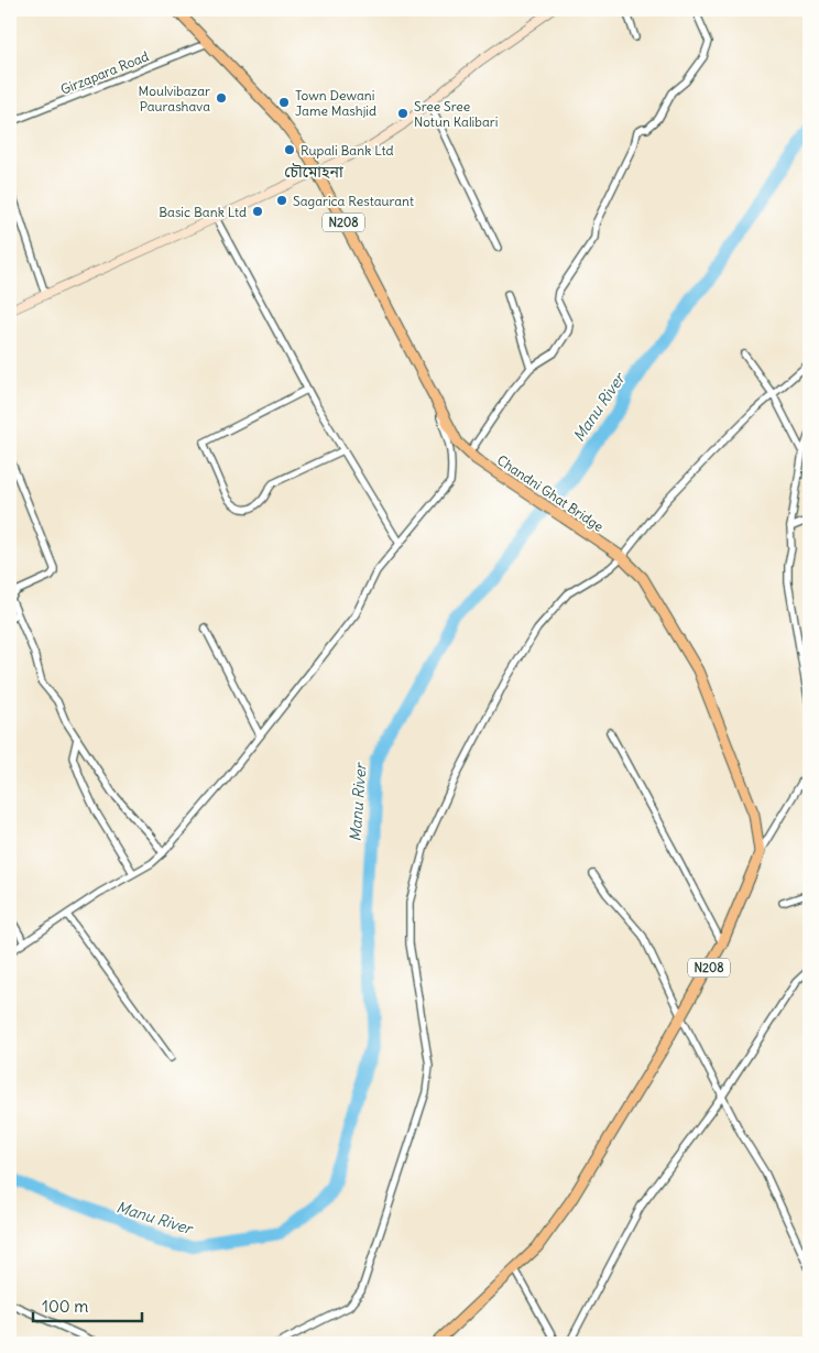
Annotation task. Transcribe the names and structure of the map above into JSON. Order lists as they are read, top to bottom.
{
  "streets": {
    "highway": ["N208", "Chandni Ghat Bridge"],
    "street": ["Girzapara Road"]
  },
  "crossings": [
    ["Girzapara Road", "N208"],
    ["N208", "Chandni Ghat Bridge"]
  ],
  "districts": ["চৌমোহনা"],
  "water": ["Manu River"],
  "places": [
    "Moulvibazar Paurashava",
    "Town Dewani Jame Mashjid",
    "Sree Sree Notun Kalibari",
    "Rupali Bank Ltd",
    "Sagarica Restaurant",
    "Basic Bank Ltd"
  ],
  "scale_bar": "100 m"
}
